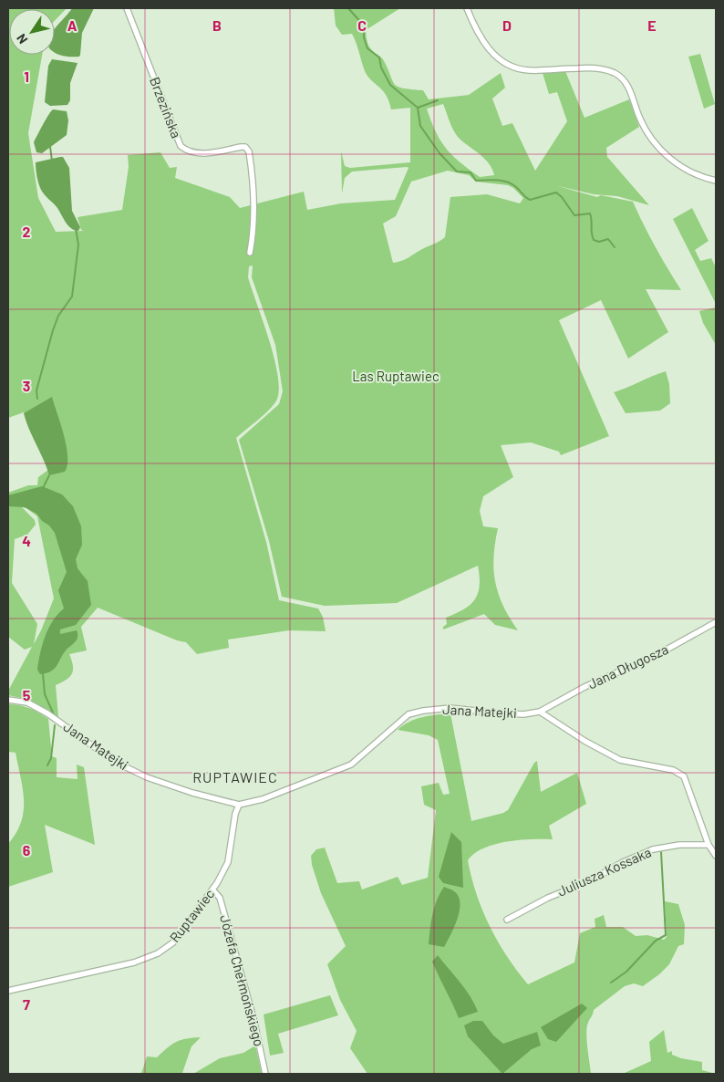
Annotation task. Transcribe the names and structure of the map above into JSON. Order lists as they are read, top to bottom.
{
  "streets": {
    "street": [
      "Brzezińska",
      "Jana Długosza",
      "Jana Matejki",
      "Juliusza Kossaka",
      "Ruptawiec",
      "Józefa Chełmońskiego"
    ]
  },
  "crossings": [
    ["Jana Długosza", "Jana Matejki"],
    ["Jana Matejki", "Ruptawiec"],
    ["Ruptawiec", "Józefa Chełmońskiego"]
  ],
  "districts": ["RUPTAWIEC"],
  "parks": ["Las Ruptawiec"],
  "north": "bottom left",
  "grid": {
    "columns": [
      "A",
      "B",
      "C",
      "D",
      "E"
    ],
    "rows": [
      "1",
      "2",
      "3",
      "4",
      "5",
      "6",
      "7"
    ]
  }
}
